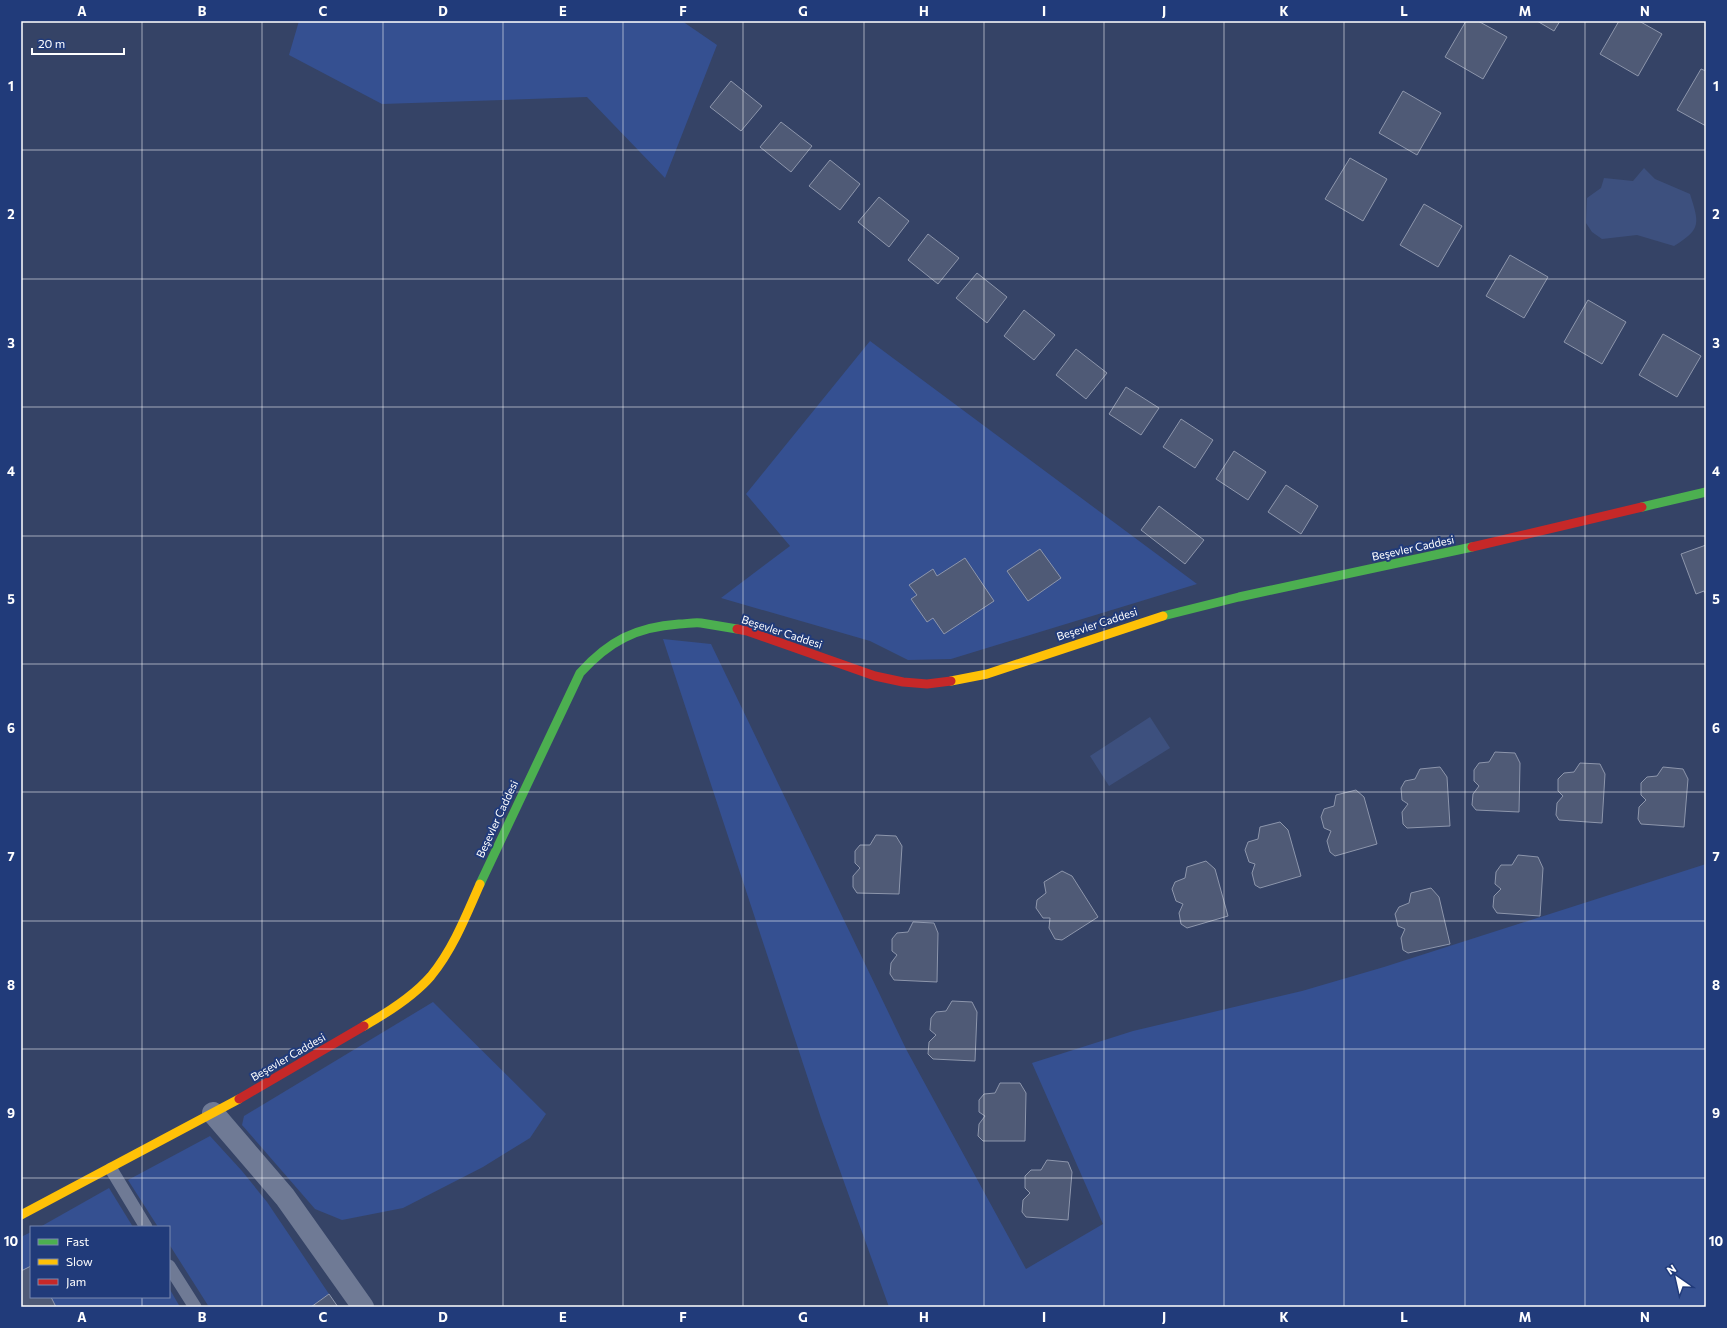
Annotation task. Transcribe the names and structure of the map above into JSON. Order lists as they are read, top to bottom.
{
  "streets": {
    "street": ["Beşevler Caddesi"]
  },
  "legend": ["Fast", "Slow", "Jam"],
  "scale_bar": "20 m",
  "north": "top left",
  "grid": {
    "columns": [
      "A",
      "B",
      "C",
      "D",
      "E",
      "F",
      "G",
      "H",
      "I",
      "J",
      "K",
      "L",
      "M",
      "N"
    ],
    "rows": [
      "1",
      "2",
      "3",
      "4",
      "5",
      "6",
      "7",
      "8",
      "9",
      "10"
    ]
  }
}
